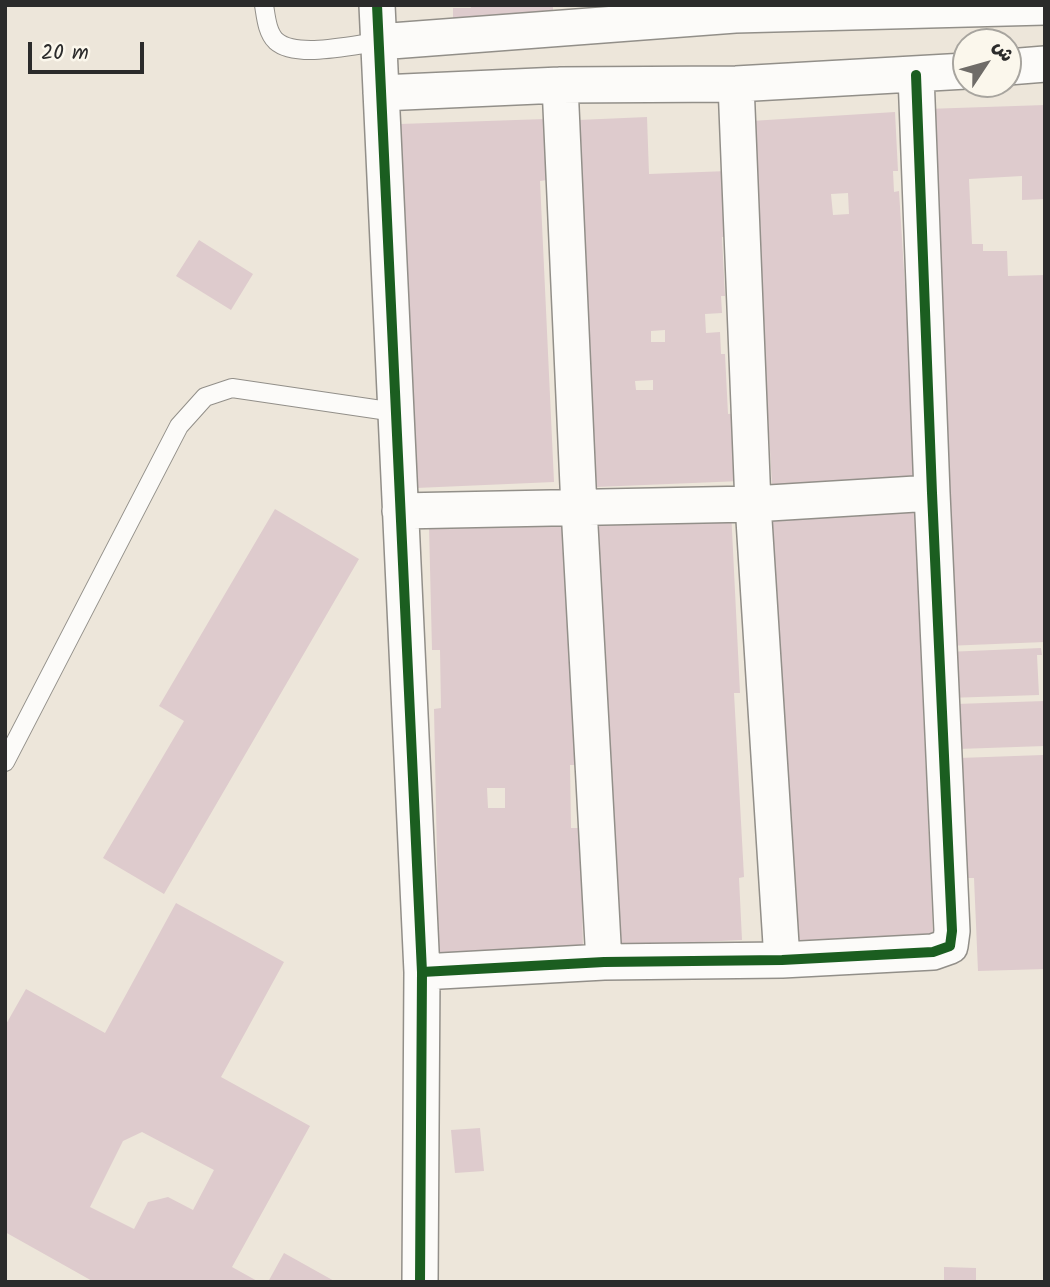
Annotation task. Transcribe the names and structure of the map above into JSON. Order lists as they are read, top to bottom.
{
  "scale_bar": "20 m",
  "north": "top right"
}
